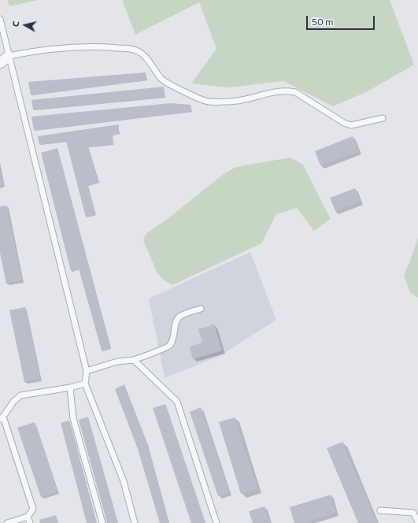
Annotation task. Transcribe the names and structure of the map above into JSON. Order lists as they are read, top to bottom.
{
  "scale_bar": "50 m",
  "north": "left"
}
